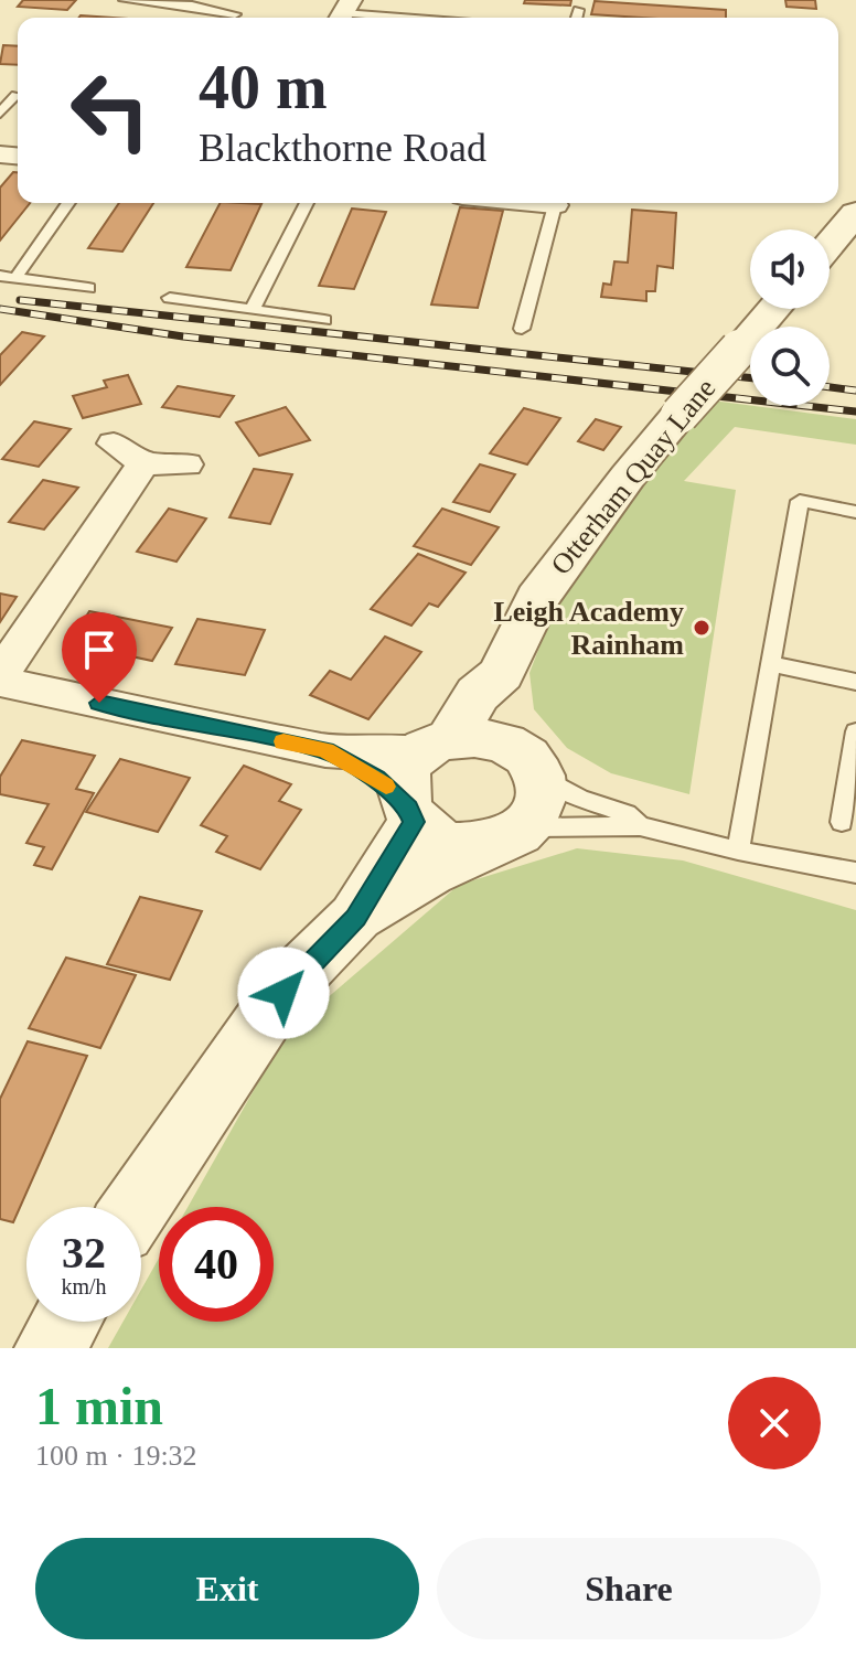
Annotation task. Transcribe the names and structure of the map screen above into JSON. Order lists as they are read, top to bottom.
{
  "streets": {
    "street": ["Otterham Quay Lane"]
  },
  "places": ["Leigh Academy Rainham"],
  "page": {
    "turn": ["40 m", "Blackthorne Road"],
    "speed": "32 km/h",
    "limit": "40",
    "heading": ["1 min", "100 m · 19:32"],
    "buttons": ["Exit", "Share"]
  }
}
